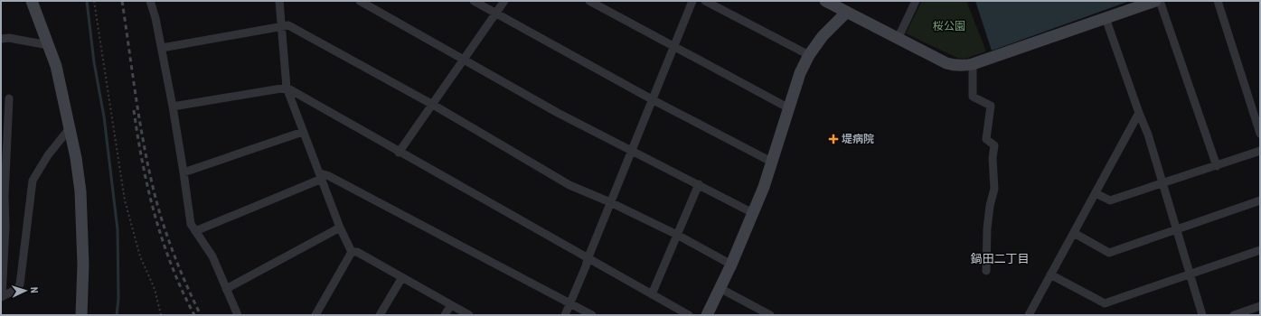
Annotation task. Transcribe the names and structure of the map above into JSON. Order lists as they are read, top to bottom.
{
  "districts": ["鍋田二丁目"],
  "parks": ["桜公園"],
  "places": {
    "health": ["堤病院"]
  },
  "north": "right"
}
